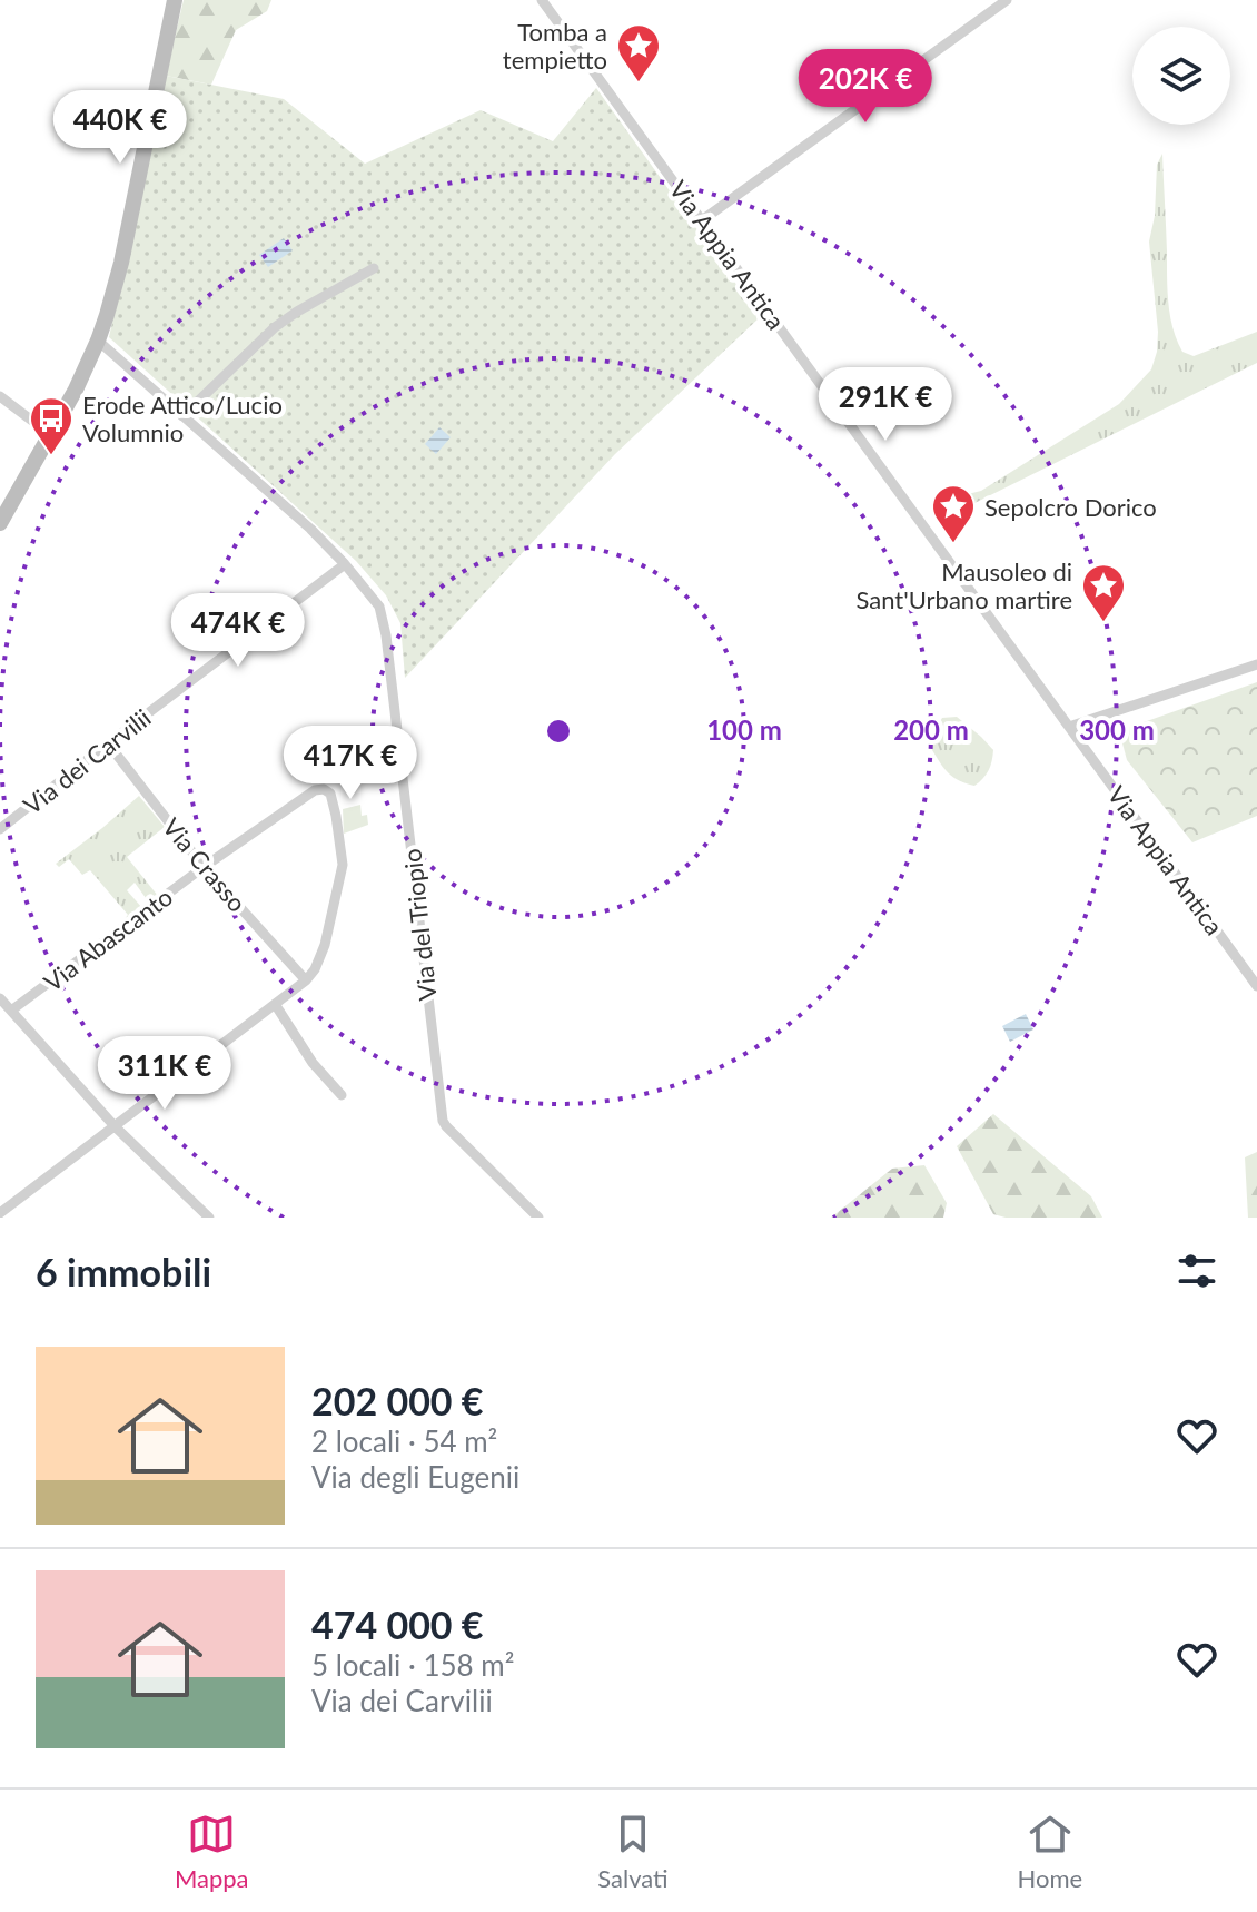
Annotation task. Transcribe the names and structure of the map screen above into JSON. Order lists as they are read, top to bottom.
{
  "streets": {
    "street": [
      "Via Appia Antica",
      "Via dei Carvilii",
      "Via Crasso",
      "Via del Triopio",
      "Via Abascanto"
    ]
  },
  "crossings": [
    ["Via dei Carvilii", "Via Crasso"],
    ["Via dei Carvilii", "Via del Triopio"],
    ["Via Crasso", "Via Abascanto"]
  ],
  "places": {
    "place": ["Tomba a tempietto", "Sepolcro Dorico", "Mausoleo di Sant'Urbano martire"],
    "bus stop": ["Erode Attico/Lucio Volumnio"]
  },
  "page": {
    "price": [
      "202K €",
      "440K €",
      "291K €",
      "474K €",
      "417K €",
      "311K €"
    ],
    "heading": "6 immobili",
    "list": [
      {
        "name": "202 000 €",
        "note": "2 locali · 54 m² · Via degli Eugenii"
      },
      {
        "name": "474 000 €",
        "note": "5 locali · 158 m² · Via dei Carvilii"
      }
    ],
    "tabs": ["Mappa", "Salvati", "Home"]
  },
  "rings": ["100 m", "200 m", "300 m"]
}
